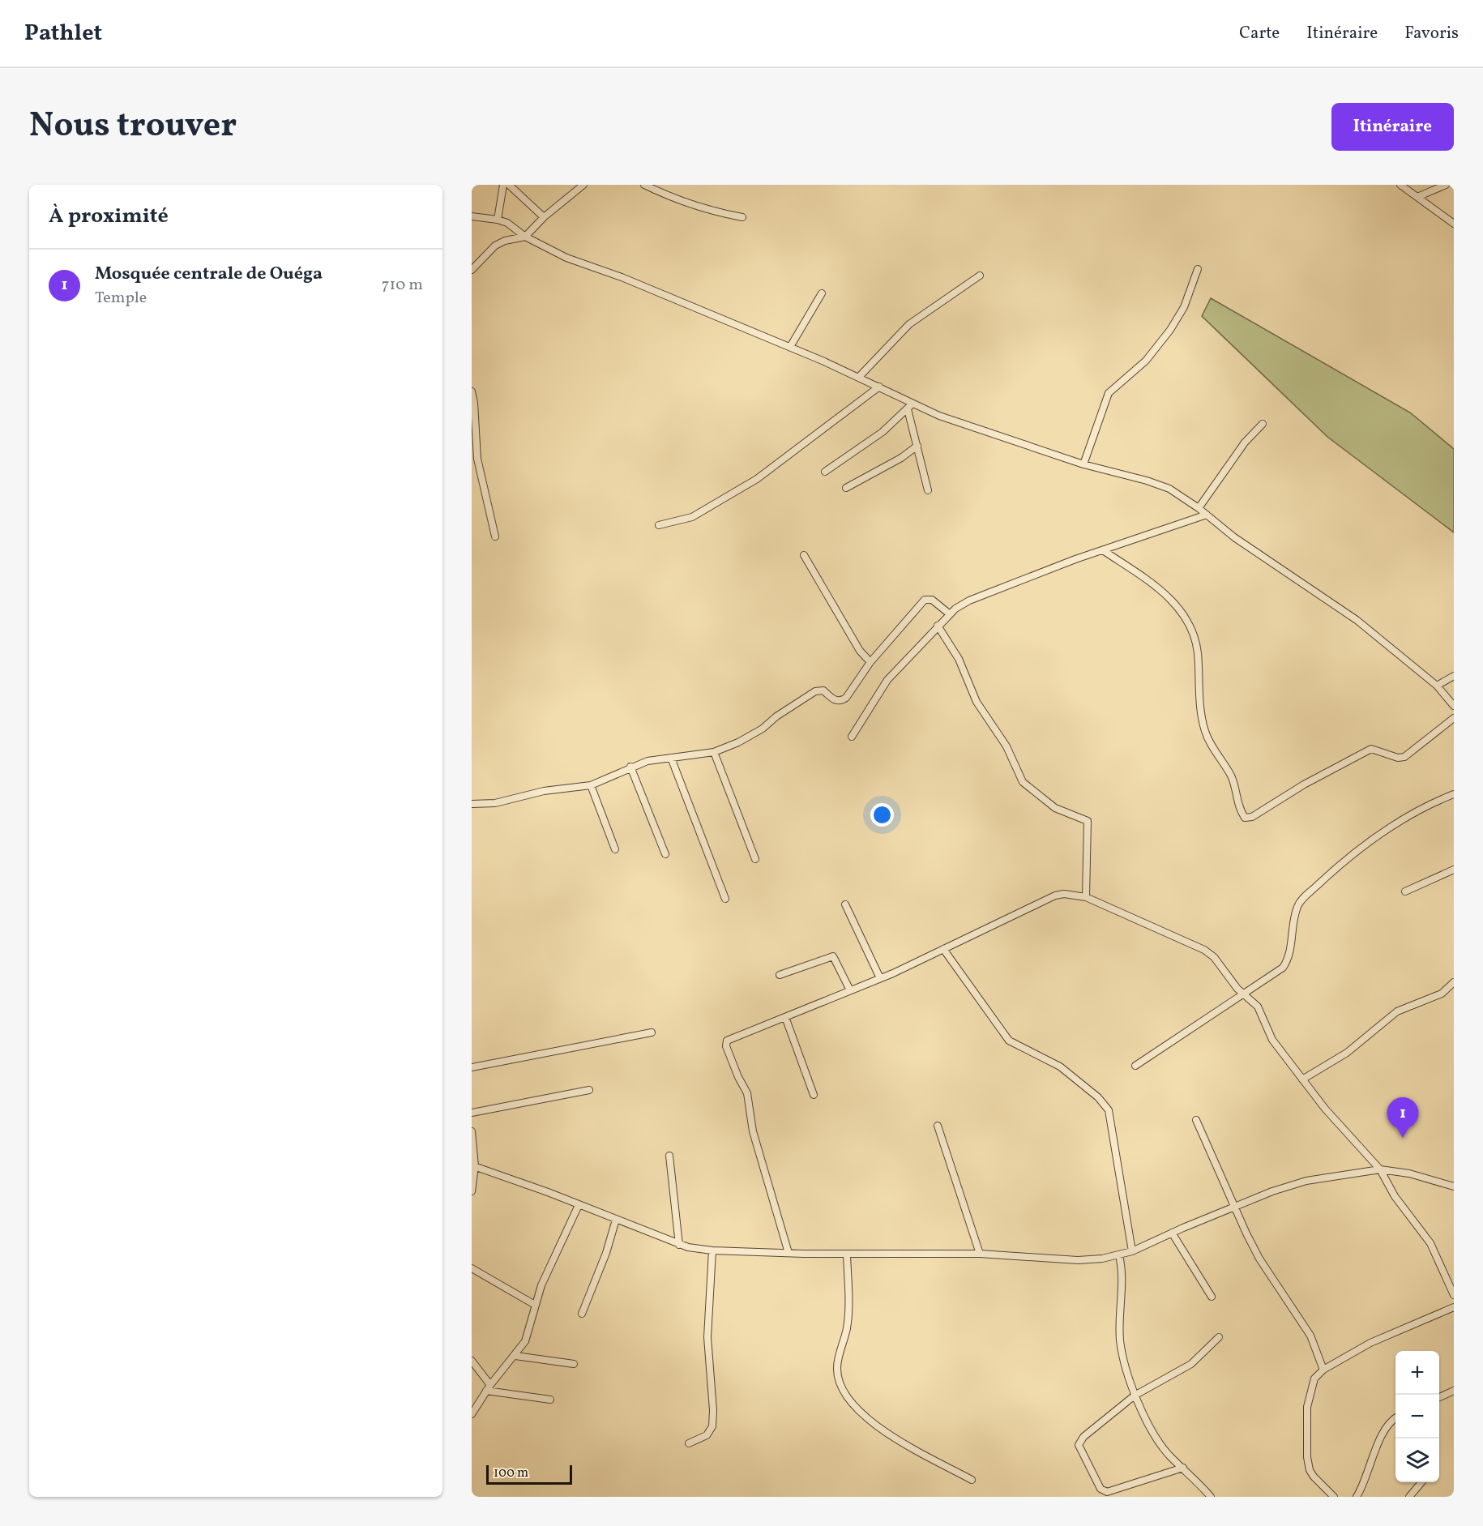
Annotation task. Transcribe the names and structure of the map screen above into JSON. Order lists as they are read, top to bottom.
{
  "scale_bar": "100 m",
  "page": {
    "header": "Pathlet",
    "nav": ["Carte", "Itinéraire", "Favoris"],
    "title": "Nous trouver",
    "buttons": "Itinéraire",
    "heading": "À proximité",
    "list": [
      {
        "mark": "1",
        "name": "Mosquée centrale de Ouéga",
        "note": "Temple",
        "value": "710 m"
      }
    ],
    "pins": "1",
    "map_buttons": ["+", "−"],
    "scale": "100 m"
  }
}
